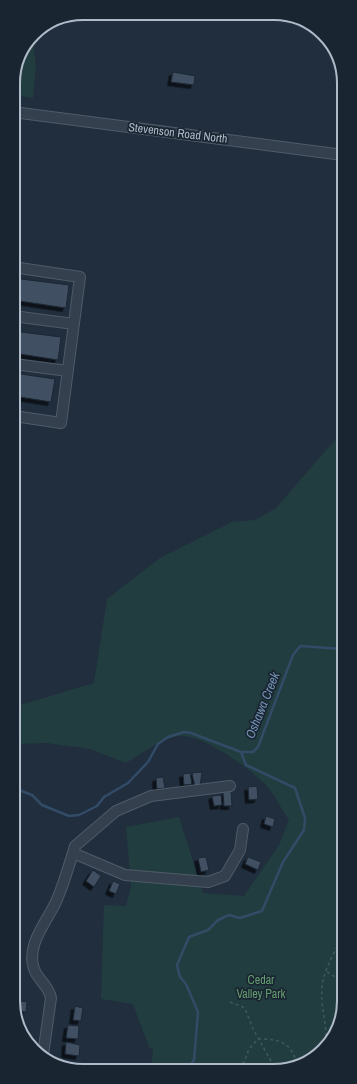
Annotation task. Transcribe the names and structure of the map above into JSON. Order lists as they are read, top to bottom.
{
  "streets": {
    "street": ["Stevenson Road North"]
  },
  "water": ["Oshawa Creek"],
  "parks": ["Cedar Valley Park"]
}
